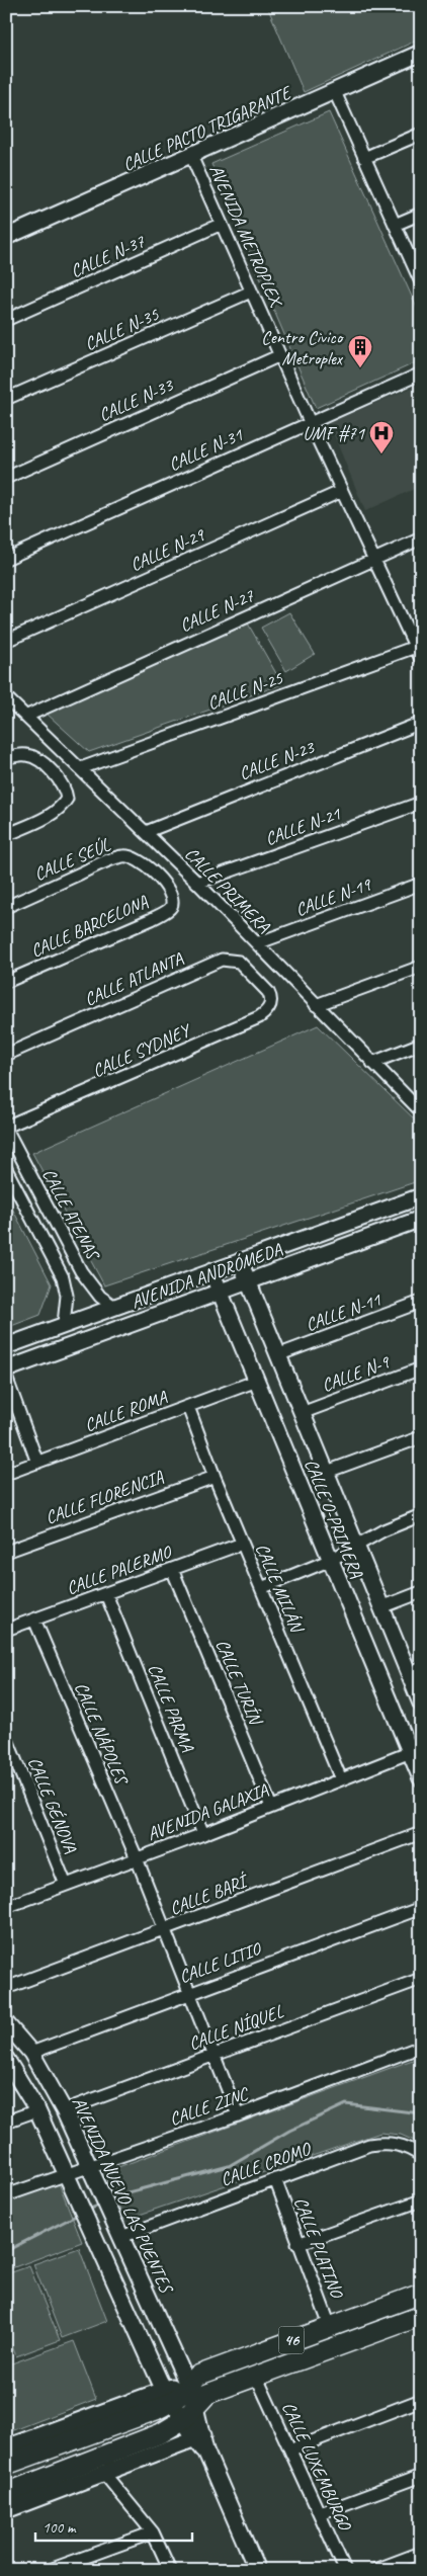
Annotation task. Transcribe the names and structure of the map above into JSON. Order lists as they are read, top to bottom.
{
  "streets": {
    "main road": ["46"],
    "street": [
      "CALLE PACTO TRIGARANTE",
      "AVENIDA METROPLEX",
      "CALLE N-37",
      "CALLE N-35",
      "CALLE N-33",
      "CALLE N-31",
      "CALLE N-29",
      "CALLE N-27",
      "CALLE N-25",
      "CALLE N-23",
      "CALLE N-21",
      "CALLE SEÚL",
      "CALLE PRIMERA",
      "CALLE N-19",
      "CALLE BARCELONA",
      "CALLE ATLANTA",
      "CALLE SYDNEY",
      "CALLE ATENAS",
      "AVENIDA ANDRÓMEDA",
      "CALLE N-11",
      "CALLE N-9",
      "CALLE ROMA",
      "CALLE FLORENCIA",
      "CALLE O-PRIMERA",
      "CALLE PALERMO",
      "CALLE MILÁN",
      "CALLE TURÍN",
      "CALLE PARMA",
      "CALLE NÁPOLES",
      "CALLE GÉNOVA",
      "AVENIDA GALAXIA",
      "CALLE BARÍ",
      "CALLE LITIO",
      "CALLE NÍQUEL",
      "CALLE ZINC",
      "CALLE CROMO",
      "AVENIDA NUEVO LAS PUENTES",
      "CALLE PLATINO",
      "CALLE LUXEMBURGO"
    ]
  },
  "crossings": [
    ["CALLE PACTO TRIGARANTE", "AVENIDA METROPLEX"],
    ["AVENIDA METROPLEX", "CALLE N-37"],
    ["AVENIDA METROPLEX", "CALLE N-35"],
    ["AVENIDA METROPLEX", "CALLE N-33"],
    ["AVENIDA METROPLEX", "CALLE N-31"],
    ["AVENIDA METROPLEX", "CALLE N-29"],
    ["AVENIDA METROPLEX", "CALLE N-27"],
    ["AVENIDA METROPLEX", "CALLE N-25"],
    ["CALLE N-27", "CALLE PRIMERA"],
    ["CALLE N-25", "CALLE PRIMERA"],
    ["CALLE N-23", "CALLE PRIMERA"],
    ["CALLE N-21", "CALLE PRIMERA"],
    ["CALLE SEÚL", "CALLE BARCELONA"],
    ["CALLE PRIMERA", "CALLE N-19"],
    ["CALLE ATLANTA", "CALLE SYDNEY"],
    ["CALLE SYDNEY", "CALLE ATENAS"],
    ["CALLE ATENAS", "AVENIDA ANDRÓMEDA"],
    ["AVENIDA ANDRÓMEDA", "CALLE O-PRIMERA"],
    ["CALLE N-11", "CALLE O-PRIMERA"],
    ["CALLE N-9", "CALLE O-PRIMERA"],
    ["CALLE ROMA", "CALLE O-PRIMERA"],
    ["CALLE ROMA", "CALLE MILÁN"],
    ["CALLE FLORENCIA", "CALLE MILÁN"],
    ["CALLE O-PRIMERA", "AVENIDA GALAXIA"],
    ["CALLE PALERMO", "CALLE MILÁN"],
    ["CALLE PALERMO", "CALLE TURÍN"],
    ["CALLE PALERMO", "CALLE PARMA"],
    ["CALLE PALERMO", "CALLE NÁPOLES"],
    ["CALLE MILÁN", "AVENIDA GALAXIA"],
    ["CALLE TURÍN", "AVENIDA GALAXIA"],
    ["CALLE PARMA", "AVENIDA GALAXIA"],
    ["CALLE NÁPOLES", "AVENIDA GALAXIA"],
    ["CALLE GÉNOVA", "AVENIDA GALAXIA"],
    ["CALLE LITIO", "AVENIDA NUEVO LAS PUENTES"],
    ["CALLE NÍQUEL", "AVENIDA NUEVO LAS PUENTES"],
    ["CALLE ZINC", "AVENIDA NUEVO LAS PUENTES"],
    ["CALLE CROMO", "AVENIDA NUEVO LAS PUENTES"],
    ["CALLE CROMO", "CALLE PLATINO"],
    ["AVENIDA NUEVO LAS PUENTES", "46"],
    ["CALLE PLATINO", "46"],
    ["46", "CALLE LUXEMBURGO"]
  ],
  "places": {
    "building": ["Centro Civico Metroplex"],
    "hospital": ["UMF #71"]
  },
  "scale_bar": "100 m"
}
